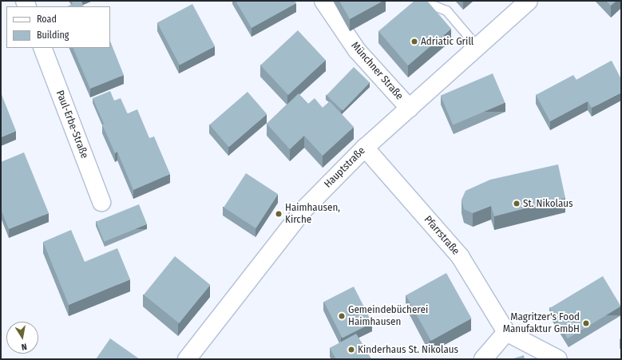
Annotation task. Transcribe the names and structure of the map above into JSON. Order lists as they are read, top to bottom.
{
  "streets": {
    "street": [
      "Münchner Straße",
      "Paul-Erbe-Straße",
      "Hauptstraße",
      "Pfarrstraße"
    ]
  },
  "crossings": [
    ["Münchner Straße", "Hauptstraße"],
    ["Hauptstraße", "Pfarrstraße"]
  ],
  "places": [
    "Adriatic Grill",
    "St. Nikolaus",
    "Haimhausen, Kirche",
    "Gemeindebücherei Haimhausen",
    "Magritzer's Food Manufaktur GmbH",
    "Kinderhaus St. Nikolaus"
  ],
  "legend": ["Road", "Building"],
  "north": "bottom"
}
